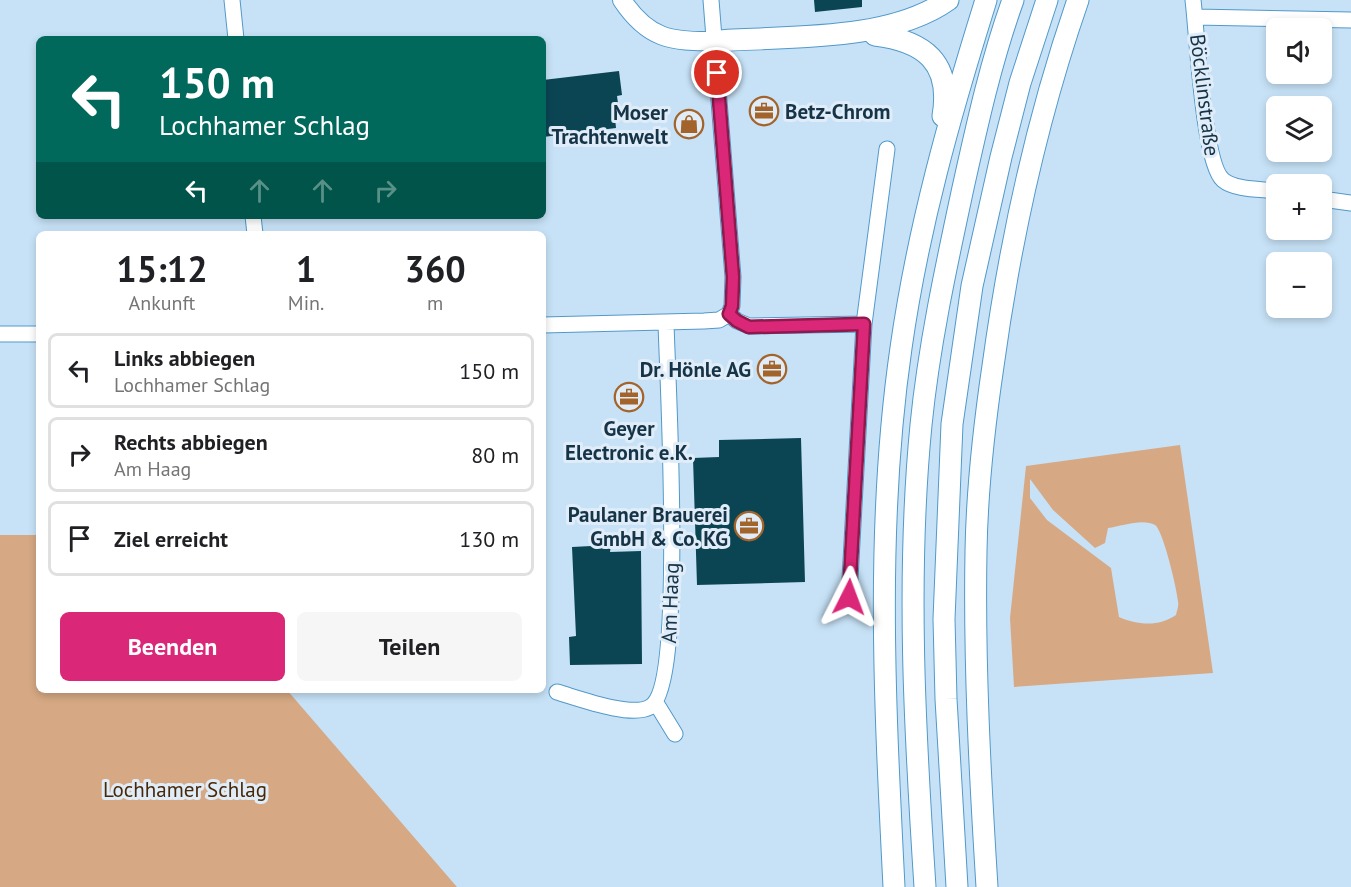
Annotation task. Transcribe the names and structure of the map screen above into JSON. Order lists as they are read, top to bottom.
{
  "streets": {
    "street": ["Böcklinstraße", "Am Haag"]
  },
  "parks": ["Lochhamer Schlag"],
  "places": {
    "office": [
      "Betz-Chrom",
      "Dr. Hönle AG",
      "Geyer Electronic e.K.",
      "Paulaner Brauerei GmbH & Co. KG"
    ],
    "shop": ["Moser Trachtenwelt"]
  },
  "page": {
    "map_buttons": ["+", "−"],
    "turn": ["150 m", "Lochhamer Schlag"],
    "eta": [
      "15:12",
      "Ankunft",
      "1",
      "Min.",
      "360",
      "m"
    ],
    "list": [
      {
        "name": "Links abbiegen",
        "note": "Lochhamer Schlag",
        "value": "150 m"
      },
      {
        "name": "Rechts abbiegen",
        "note": "Am Haag",
        "value": "80 m"
      },
      {
        "name": "Ziel erreicht",
        "value": "130 m"
      }
    ],
    "buttons": ["Beenden", "Teilen"]
  }
}
